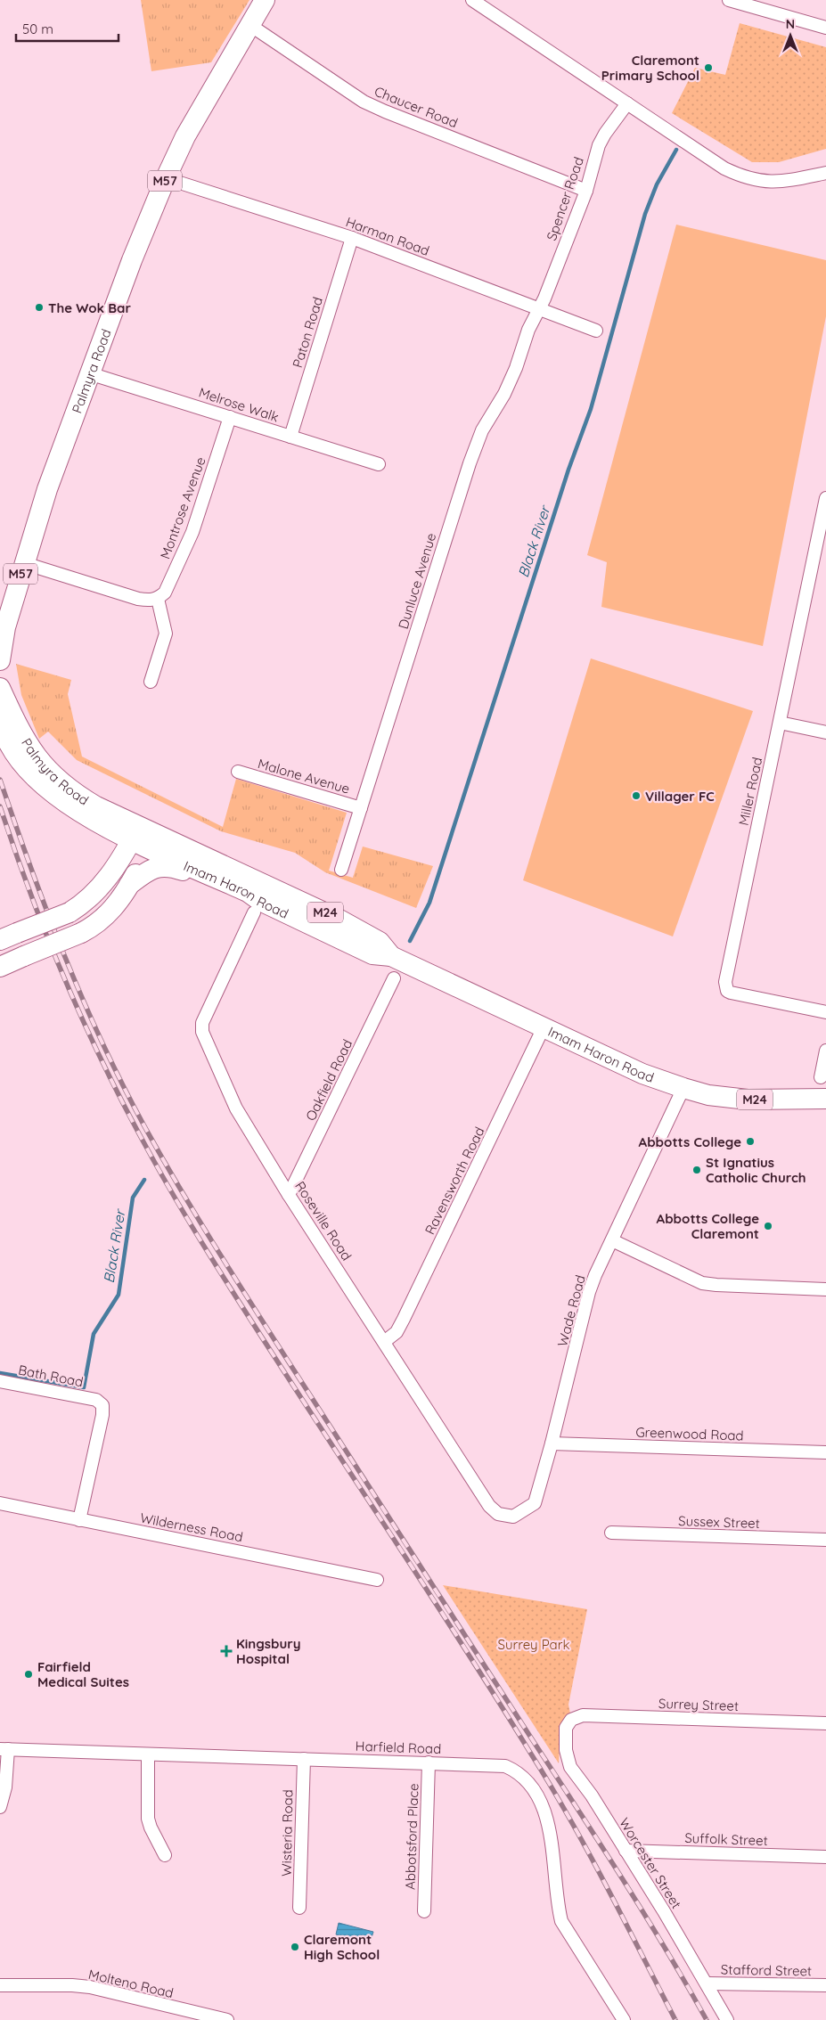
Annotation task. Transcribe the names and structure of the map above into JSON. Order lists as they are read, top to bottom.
{
  "streets": {
    "main road": [
      "M57",
      "Palmyra Road",
      "Imam Haron Road",
      "M24"
    ],
    "street": [
      "Chaucer Road",
      "Spencer Road",
      "Harman Road",
      "Paton Road",
      "Melrose Walk",
      "Montrose Avenue",
      "Dunluce Avenue",
      "Malone Avenue",
      "Miller Road",
      "Oakfield Road",
      "Ravensworth Road",
      "Roseville Road",
      "Wade Road",
      "Bath Road",
      "Greenwood Road",
      "Sussex Street",
      "Wilderness Road",
      "Surrey Street",
      "Harfield Road",
      "Wisteria Road",
      "Abbotsford Place",
      "Suffolk Street",
      "Worcester Street",
      "Stafford Street",
      "Molteno Road"
    ]
  },
  "crossings": [
    ["Chaucer Road", "Spencer Road"],
    ["Chaucer Road", "Palmyra Road"],
    ["Spencer Road", "Harman Road"],
    ["Spencer Road", "Dunluce Avenue"],
    ["Harman Road", "Paton Road"],
    ["Harman Road", "Palmyra Road"],
    ["Harman Road", "Dunluce Avenue"],
    ["Paton Road", "Melrose Walk"],
    ["Palmyra Road", "Melrose Walk"],
    ["Palmyra Road", "Imam Haron Road"],
    ["Melrose Walk", "Montrose Avenue"],
    ["Dunluce Avenue", "Malone Avenue"],
    ["Imam Haron Road", "Ravensworth Road"],
    ["Imam Haron Road", "Roseville Road"],
    ["Imam Haron Road", "Wade Road"],
    ["Oakfield Road", "Roseville Road"],
    ["Ravensworth Road", "Roseville Road"],
    ["Roseville Road", "Wade Road"],
    ["Wade Road", "Greenwood Road"],
    ["Bath Road", "Wilderness Road"],
    ["Surrey Street", "Worcester Street"],
    ["Harfield Road", "Wisteria Road"],
    ["Harfield Road", "Abbotsford Place"],
    ["Suffolk Street", "Worcester Street"],
    ["Worcester Street", "Stafford Street"]
  ],
  "water": ["Black River"],
  "parks": ["Surrey Park"],
  "places": {
    "other": [
      "Claremont Primary School",
      "The Wok Bar",
      "Villager FC",
      "Abbotts College",
      "St Ignatius Catholic Church",
      "Abbotts College Claremont",
      "Fairfield Medical Suites",
      "Claremont High School"
    ],
    "health": ["Kingsbury Hospital"]
  },
  "scale_bar": "50 m",
  "north": "top"
}
